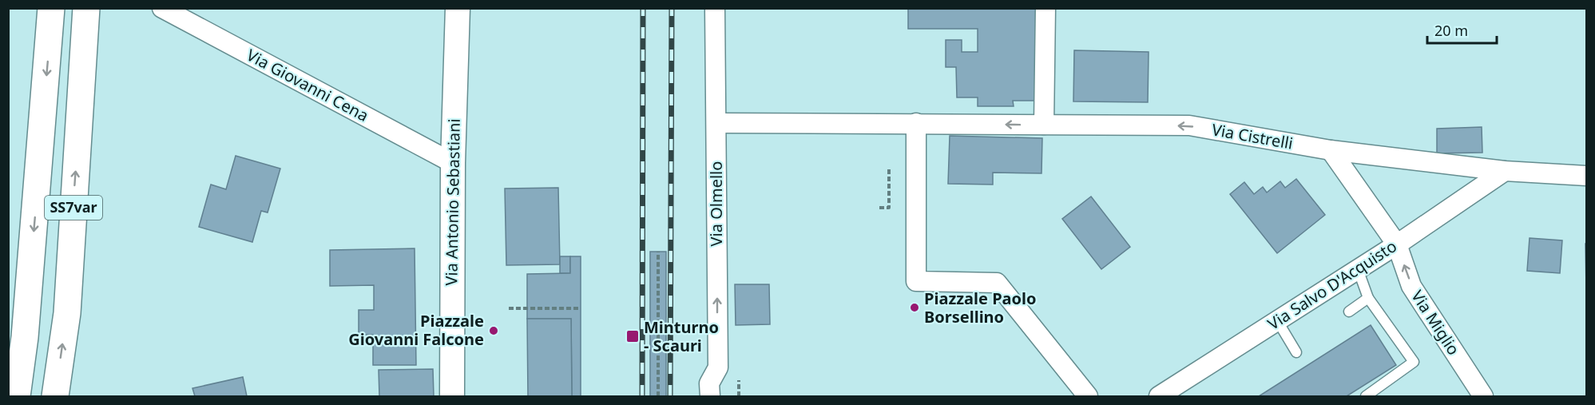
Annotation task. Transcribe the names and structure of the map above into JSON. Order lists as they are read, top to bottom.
{
  "streets": {
    "highway": ["SS7var"],
    "street": [
      "Via Giovanni Cena",
      "Via Cistrelli",
      "Via Antonio Sebastiani",
      "Via Olmello",
      "Via Salvo D'Acquisto",
      "Via Miglio"
    ]
  },
  "crossings": [
    ["Via Giovanni Cena", "Via Antonio Sebastiani"],
    ["Via Cistrelli", "Via Salvo D'Acquisto"],
    ["Via Cistrelli", "Via Miglio"],
    ["Via Salvo D'Acquisto", "Via Miglio"]
  ],
  "one_way": ["Via Cistrelli", "Via Olmello", "Via Miglio"],
  "places": {
    "other": ["Piazzale Paolo Borsellino", "Piazzale Giovanni Falcone"],
    "transit": ["Minturno - Scauri"]
  },
  "scale_bar": "20 m"
}
